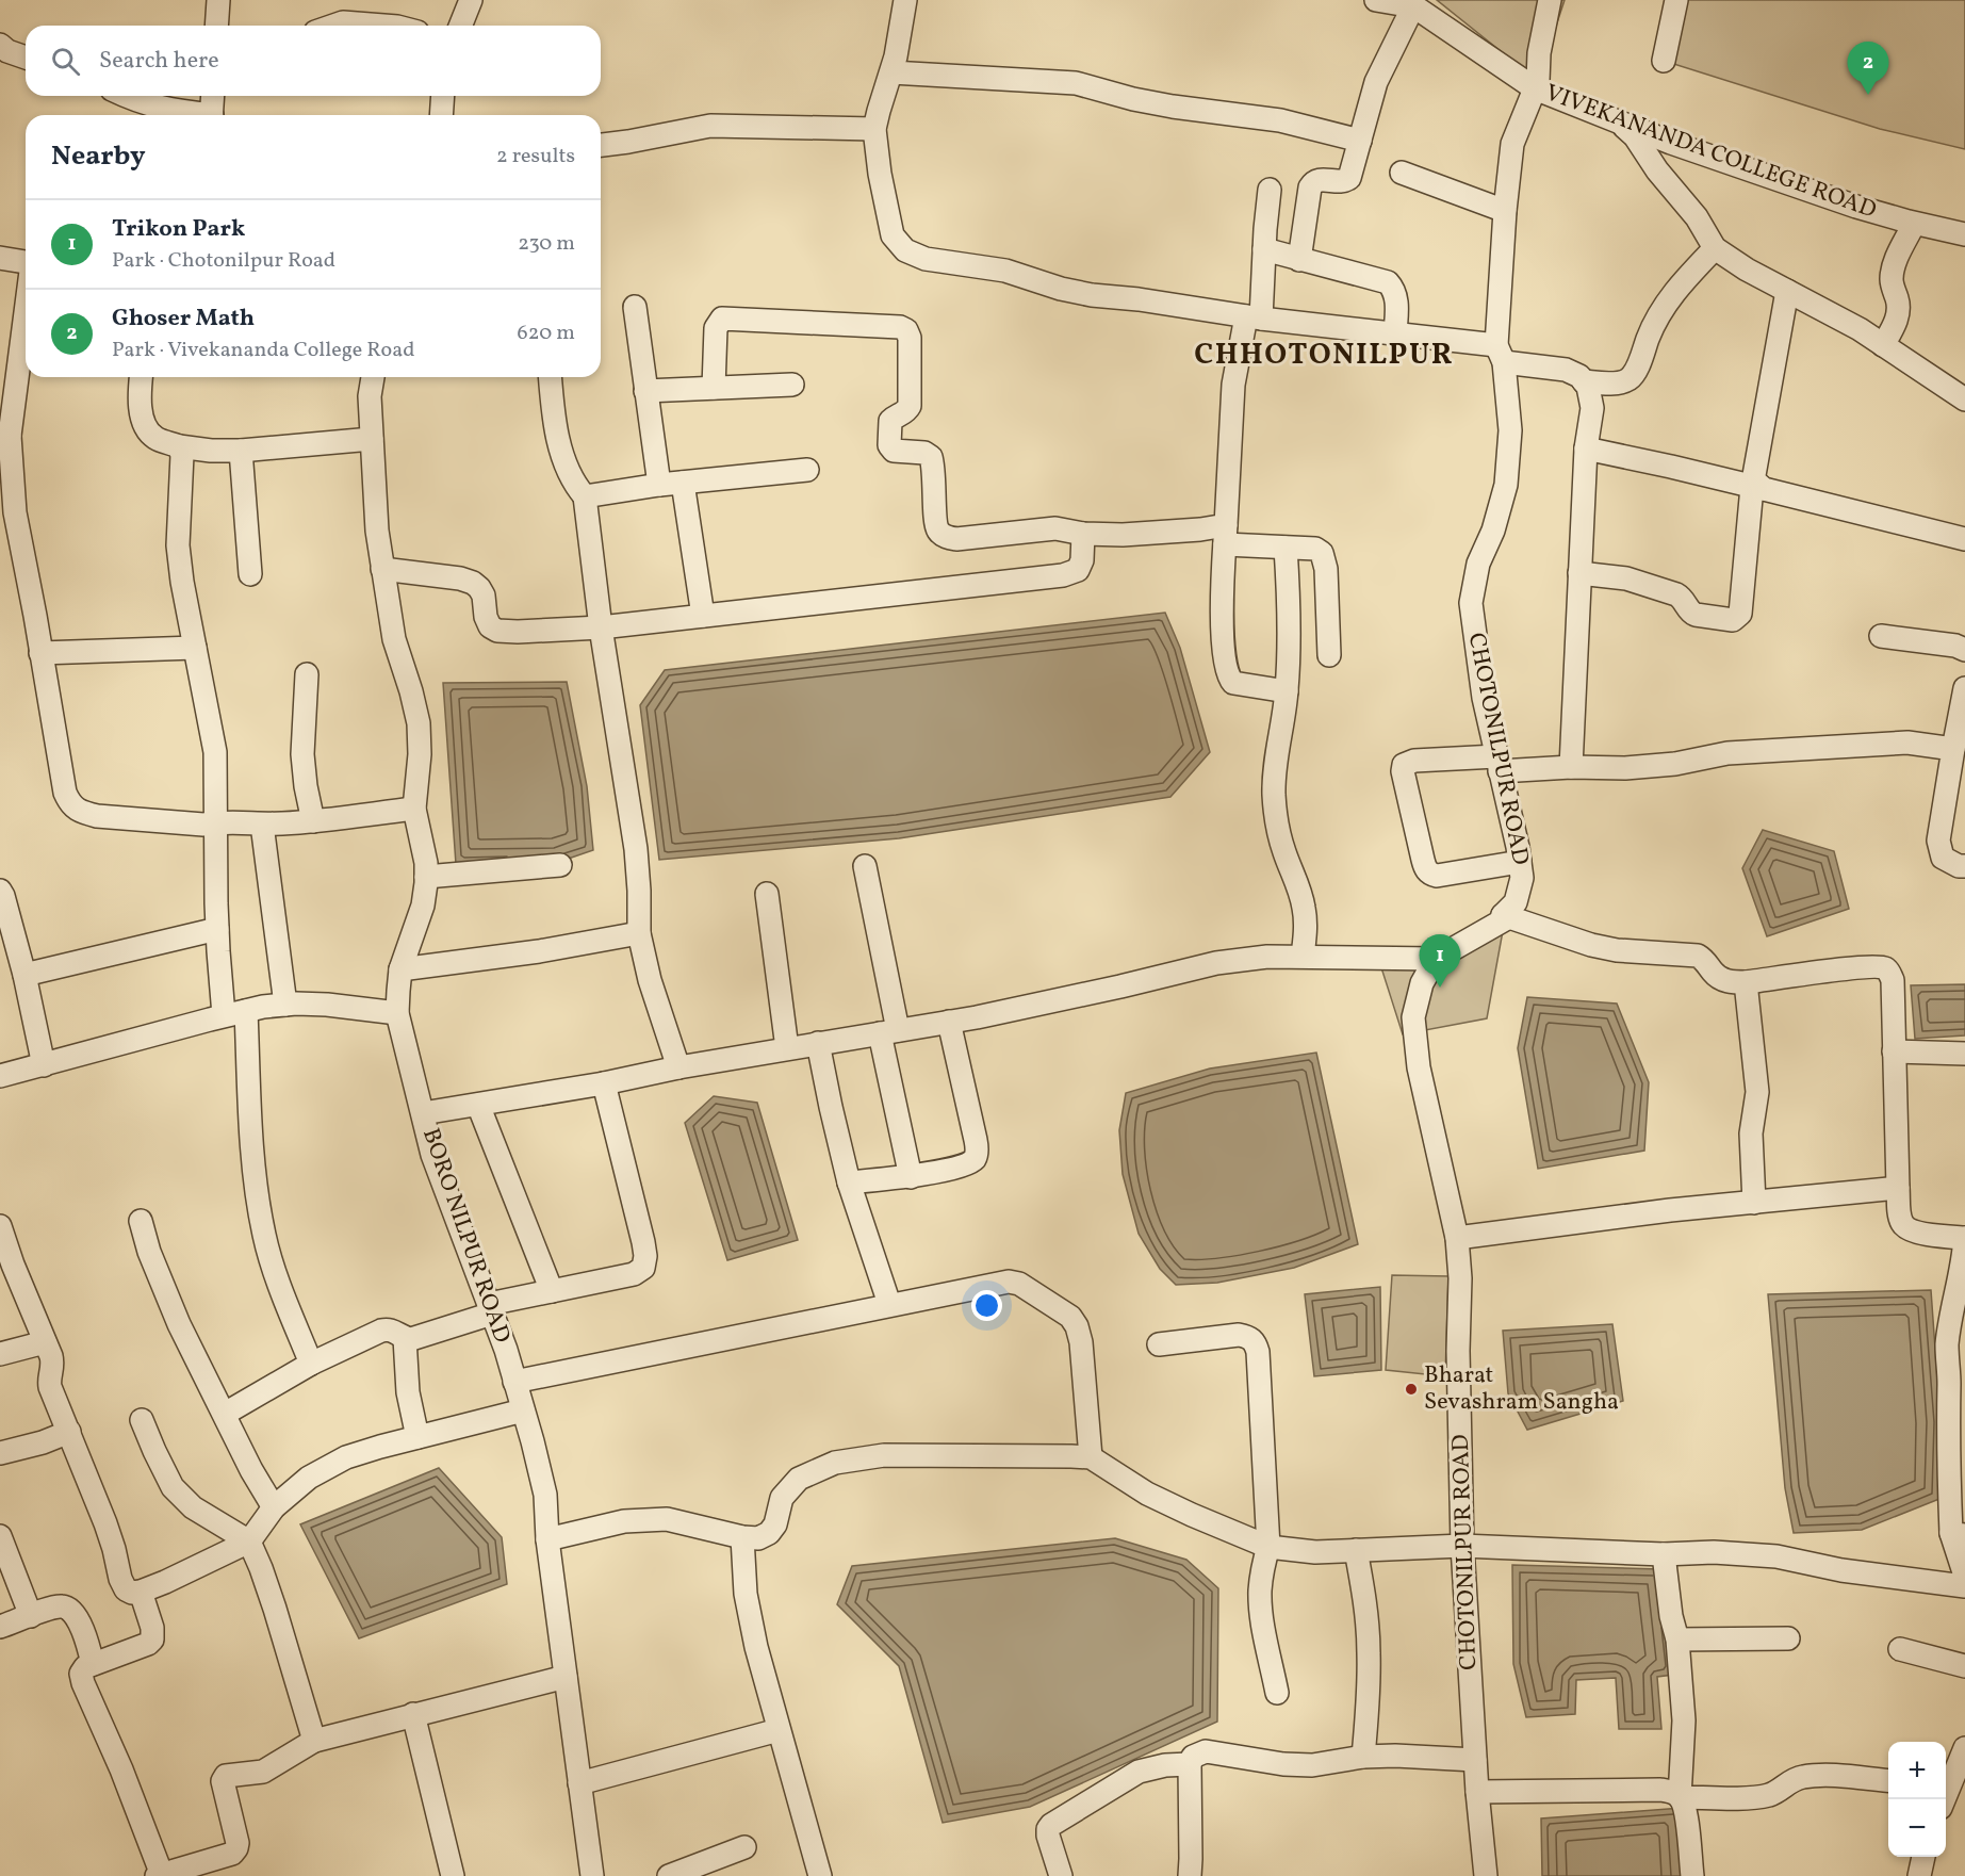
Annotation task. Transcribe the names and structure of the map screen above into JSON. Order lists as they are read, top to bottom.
{
  "streets": {
    "street": ["VIVEKANANDA COLLEGE ROAD", "CHOTONILPUR ROAD", "BORO NILPUR ROAD"]
  },
  "crossings": [
    ["VIVEKANANDA COLLEGE ROAD", "CHOTONILPUR ROAD"]
  ],
  "districts": ["CHHOTONILPUR"],
  "places": ["Bharat Sevashram Sangha"],
  "page": {
    "search": "Search here",
    "pins": ["2", "1"],
    "heading": ["Nearby", "2 results"],
    "list": [
      {
        "mark": "1",
        "name": "Trikon Park",
        "note": "Park · Chotonilpur Road",
        "value": "230 m"
      },
      {
        "mark": "2",
        "name": "Ghoser Math",
        "note": "Park · Vivekananda College Road",
        "value": "620 m"
      }
    ],
    "map_buttons": ["+", "−"]
  }
}
